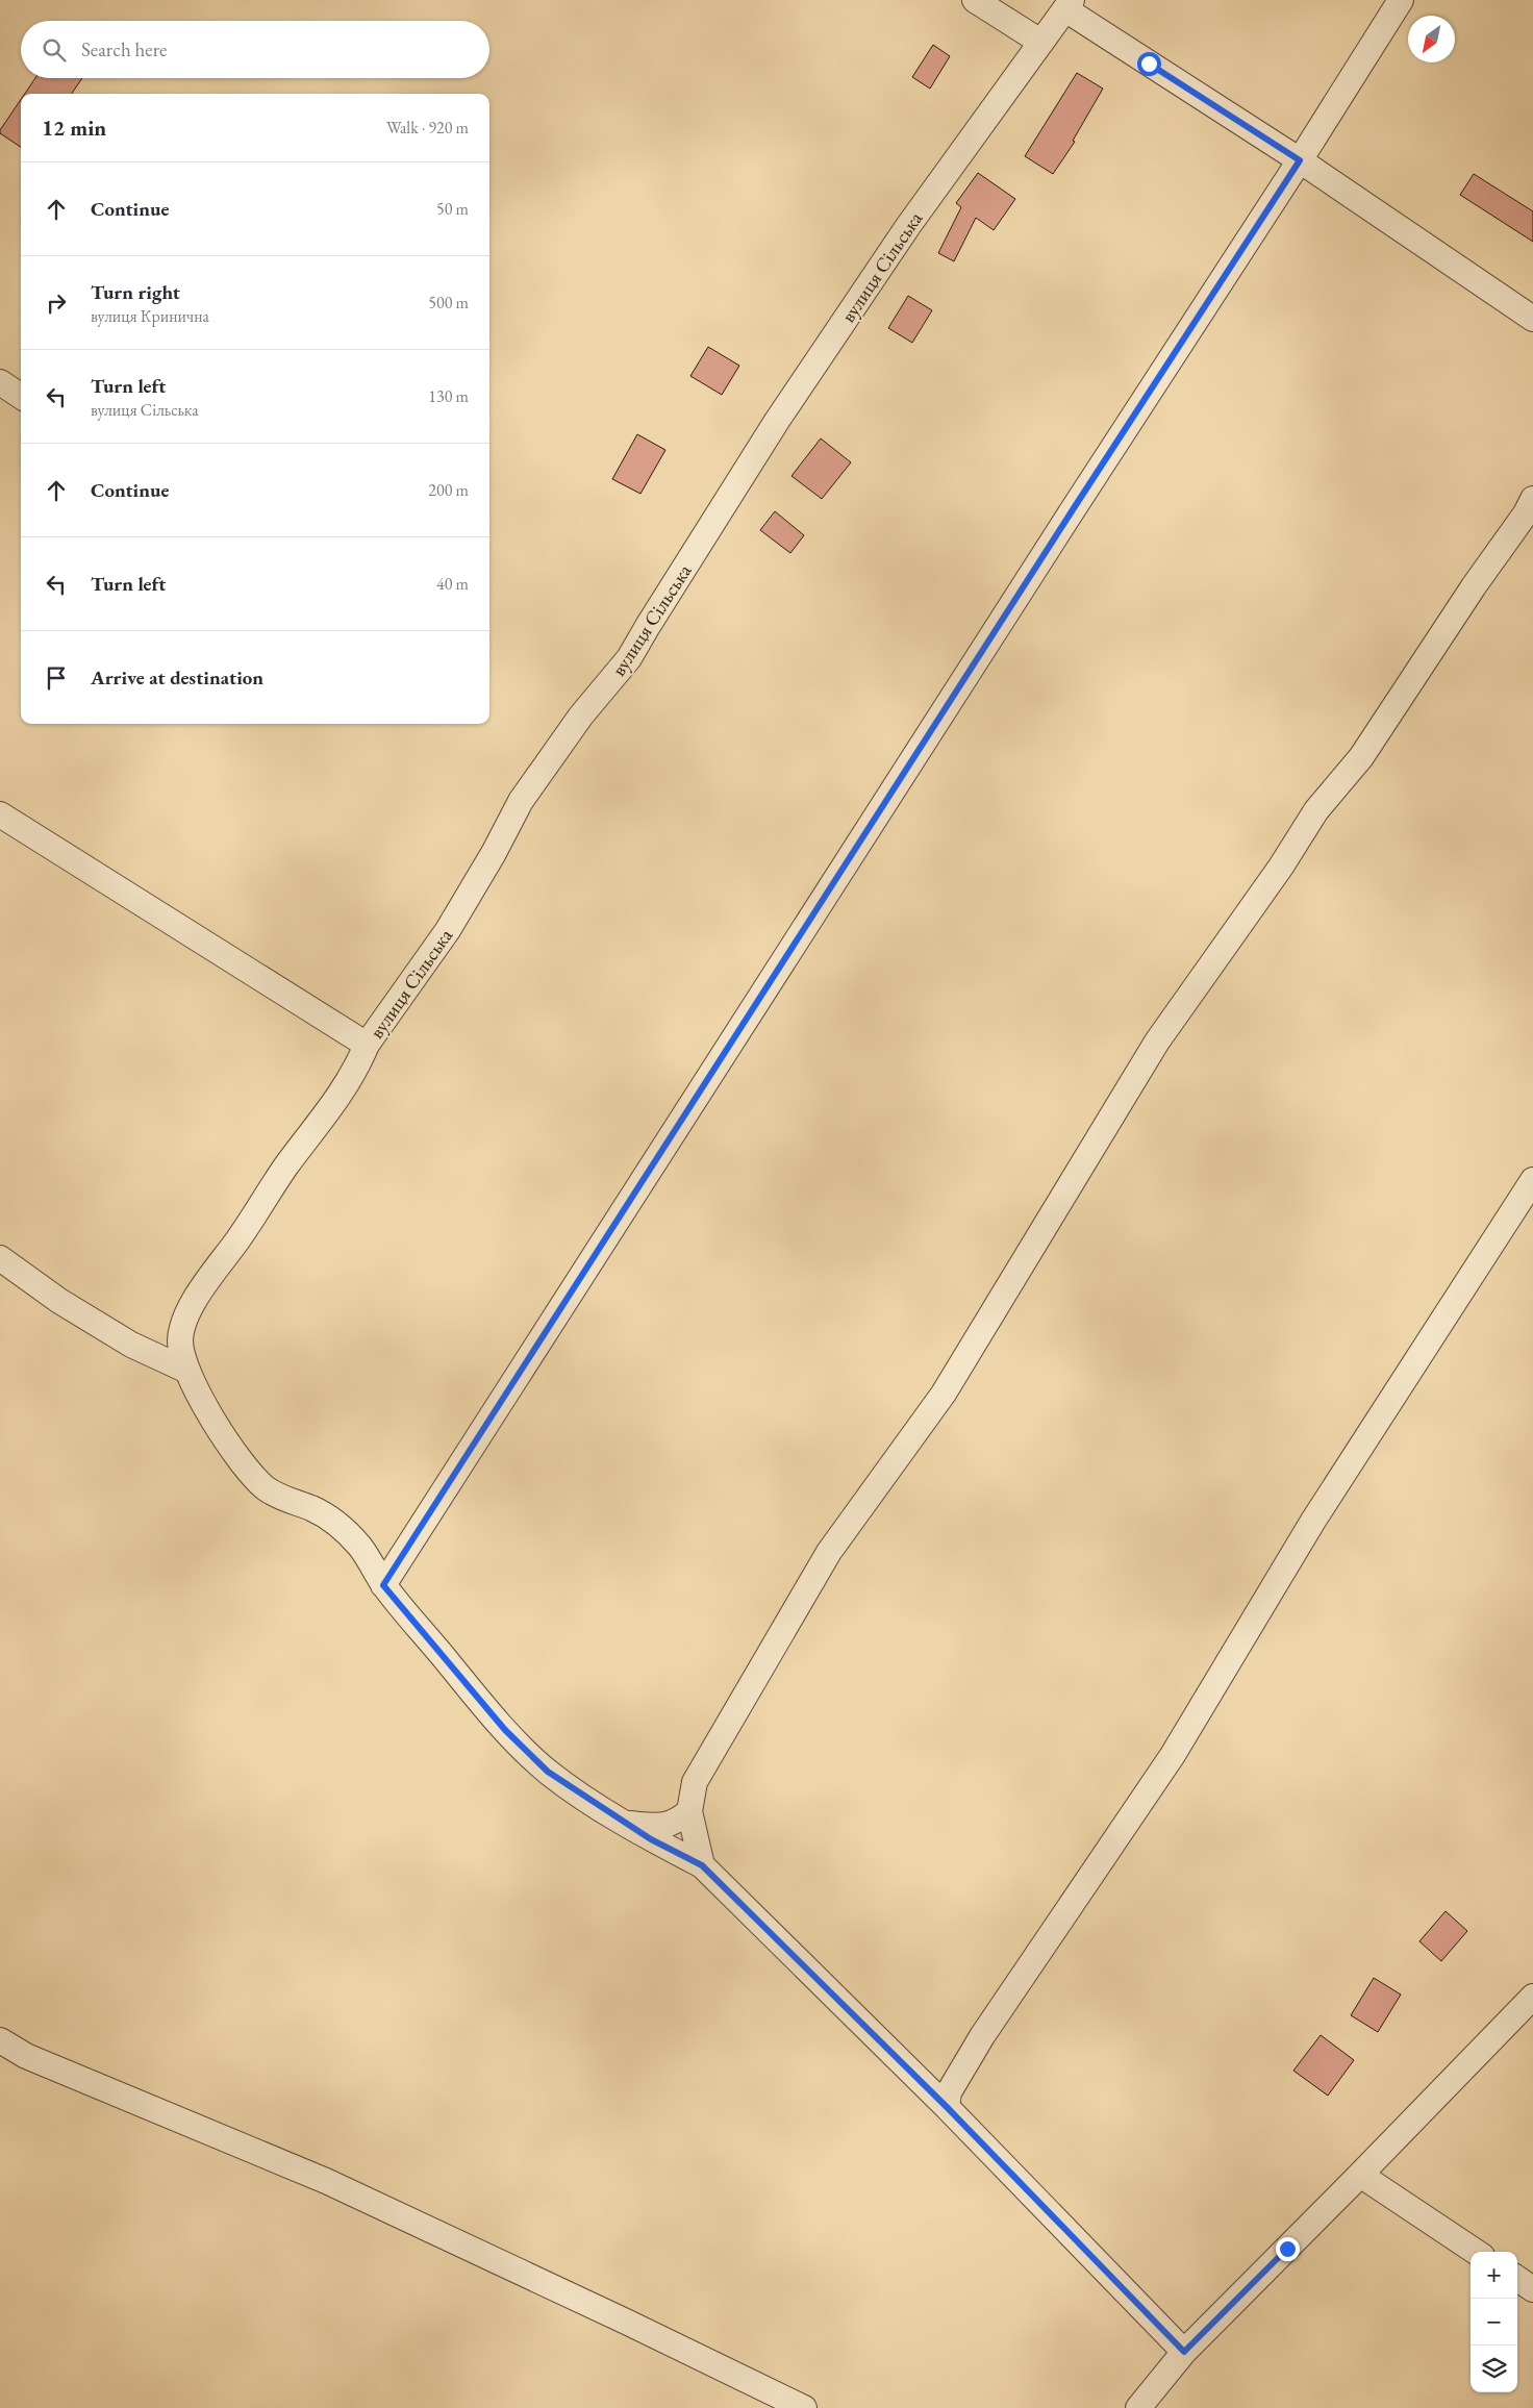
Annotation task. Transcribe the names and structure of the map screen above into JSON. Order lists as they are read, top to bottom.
{
  "streets": {
    "street": ["вулиця Сільська"]
  },
  "north": "bottom left",
  "page": {
    "search": "Search here",
    "heading": ["12 min", "Walk · 920 m"],
    "list": [
      ["Continue", "50 m"],
      ["Turn right", "вулиця Кринична", "500 m"],
      ["Turn left", "вулиця Сільська", "130 m"],
      ["Continue", "200 m"],
      ["Turn left", "40 m"],
      "Arrive at destination"
    ],
    "map_buttons": ["+", "−"]
  }
}
